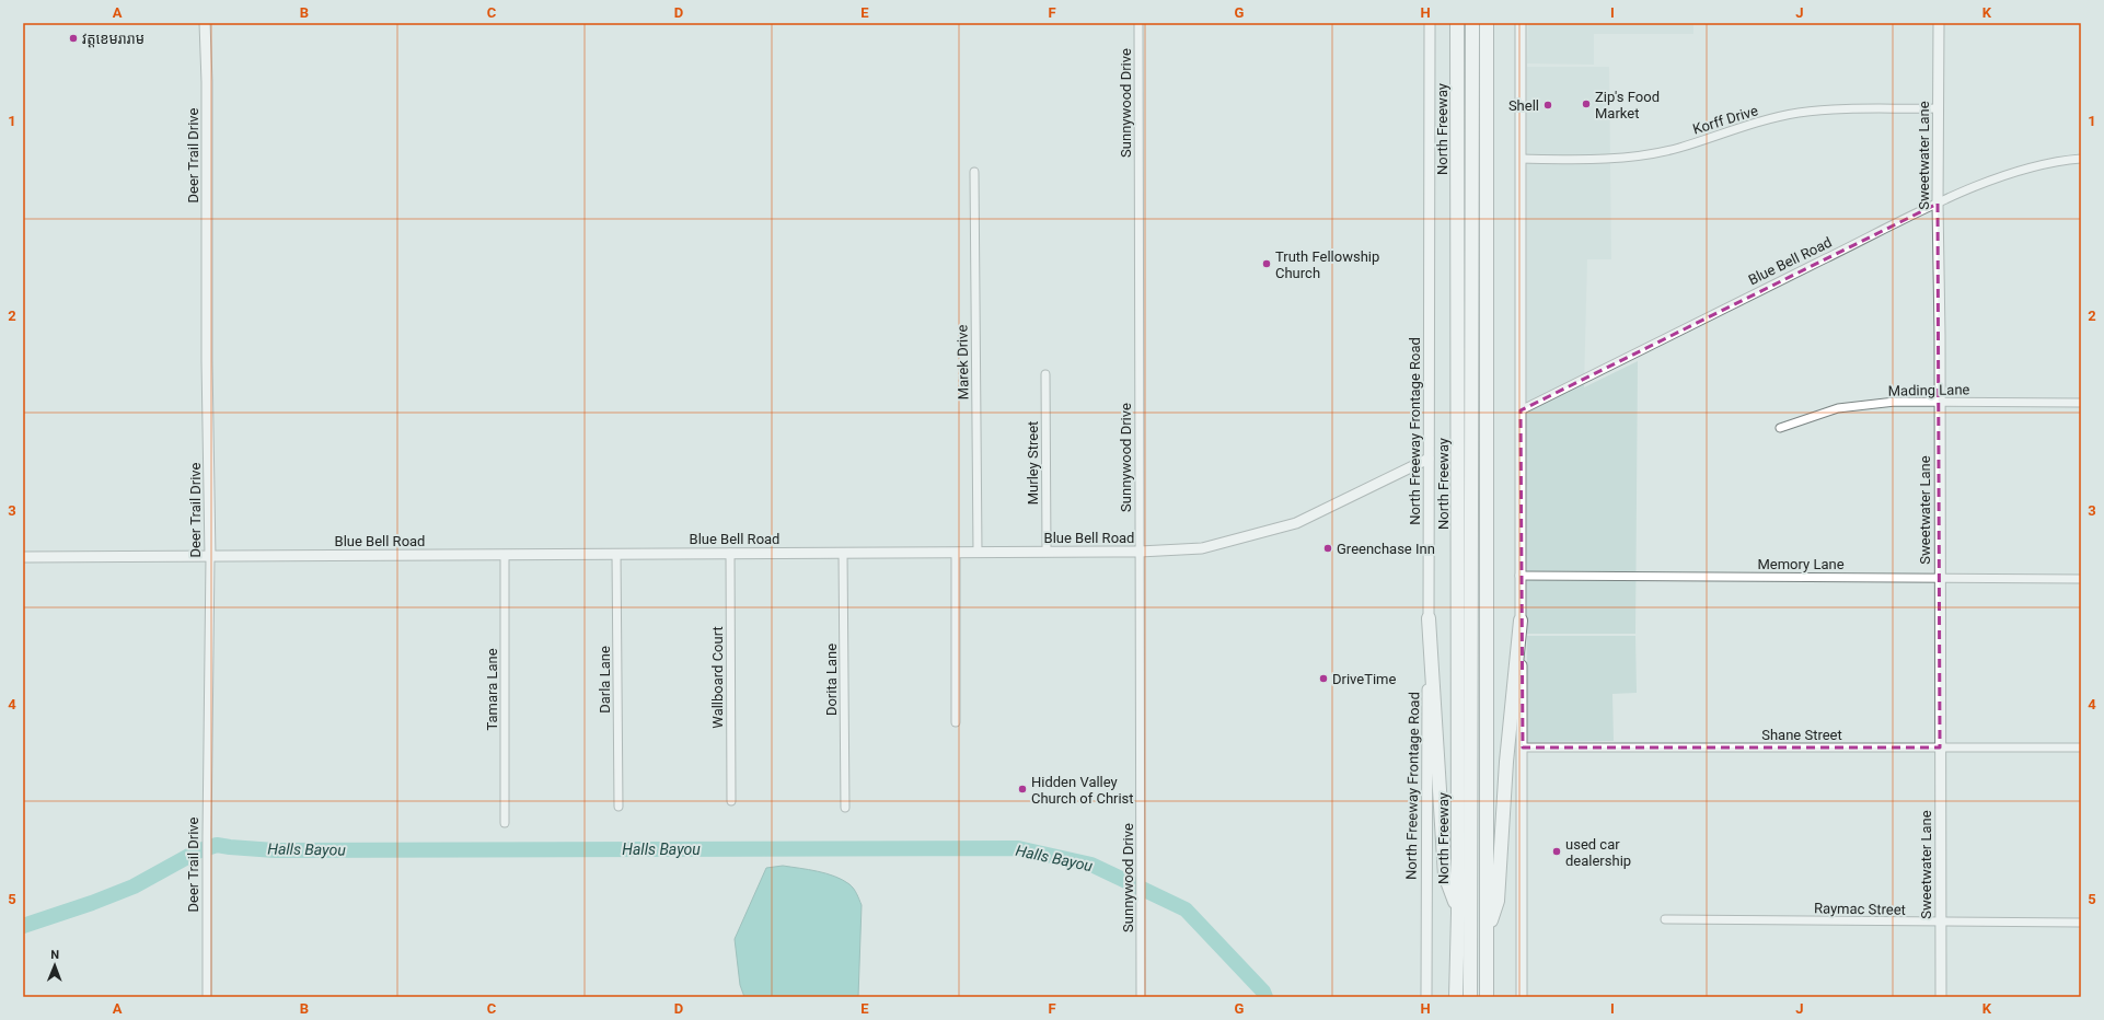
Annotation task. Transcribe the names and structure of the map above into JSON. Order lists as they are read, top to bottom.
{
  "streets": {
    "highway": ["North Freeway"],
    "street": [
      "Sunnywood Drive",
      "Korff Drive",
      "Deer Trail Drive",
      "Sweetwater Lane",
      "Blue Bell Road",
      "Marek Drive",
      "Mading Lane",
      "North Freeway Frontage Road",
      "Murley Street",
      "Memory Lane",
      "Wallboard Court",
      "Darla Lane",
      "Dorita Lane",
      "Tamara Lane",
      "Shane Street",
      "Raymac Street"
    ]
  },
  "crossings": [
    ["Sunnywood Drive", "Blue Bell Road"],
    ["Korff Drive", "Sweetwater Lane"],
    ["Deer Trail Drive", "Blue Bell Road"],
    ["Sweetwater Lane", "Blue Bell Road"],
    ["Sweetwater Lane", "Mading Lane"],
    ["Sweetwater Lane", "Memory Lane"],
    ["Sweetwater Lane", "Shane Street"],
    ["Sweetwater Lane", "Raymac Street"],
    ["Blue Bell Road", "Marek Drive"],
    ["Blue Bell Road", "North Freeway Frontage Road"],
    ["Blue Bell Road", "Murley Street"],
    ["Blue Bell Road", "Wallboard Court"],
    ["Blue Bell Road", "Darla Lane"],
    ["Blue Bell Road", "Dorita Lane"],
    ["Blue Bell Road", "Tamara Lane"]
  ],
  "water": ["Halls Bayou"],
  "places": [
    "វត្តខេមរារាម",
    "Zip's Food Market",
    "Shell",
    "Truth Fellowship Church",
    "Greenchase Inn",
    "DriveTime",
    "Hidden Valley Church of Christ",
    "used car dealership"
  ],
  "north": "top",
  "grid": {
    "columns": [
      "A",
      "B",
      "C",
      "D",
      "E",
      "F",
      "G",
      "H",
      "I",
      "J",
      "K"
    ],
    "rows": [
      "1",
      "2",
      "3",
      "4",
      "5"
    ]
  }
}
